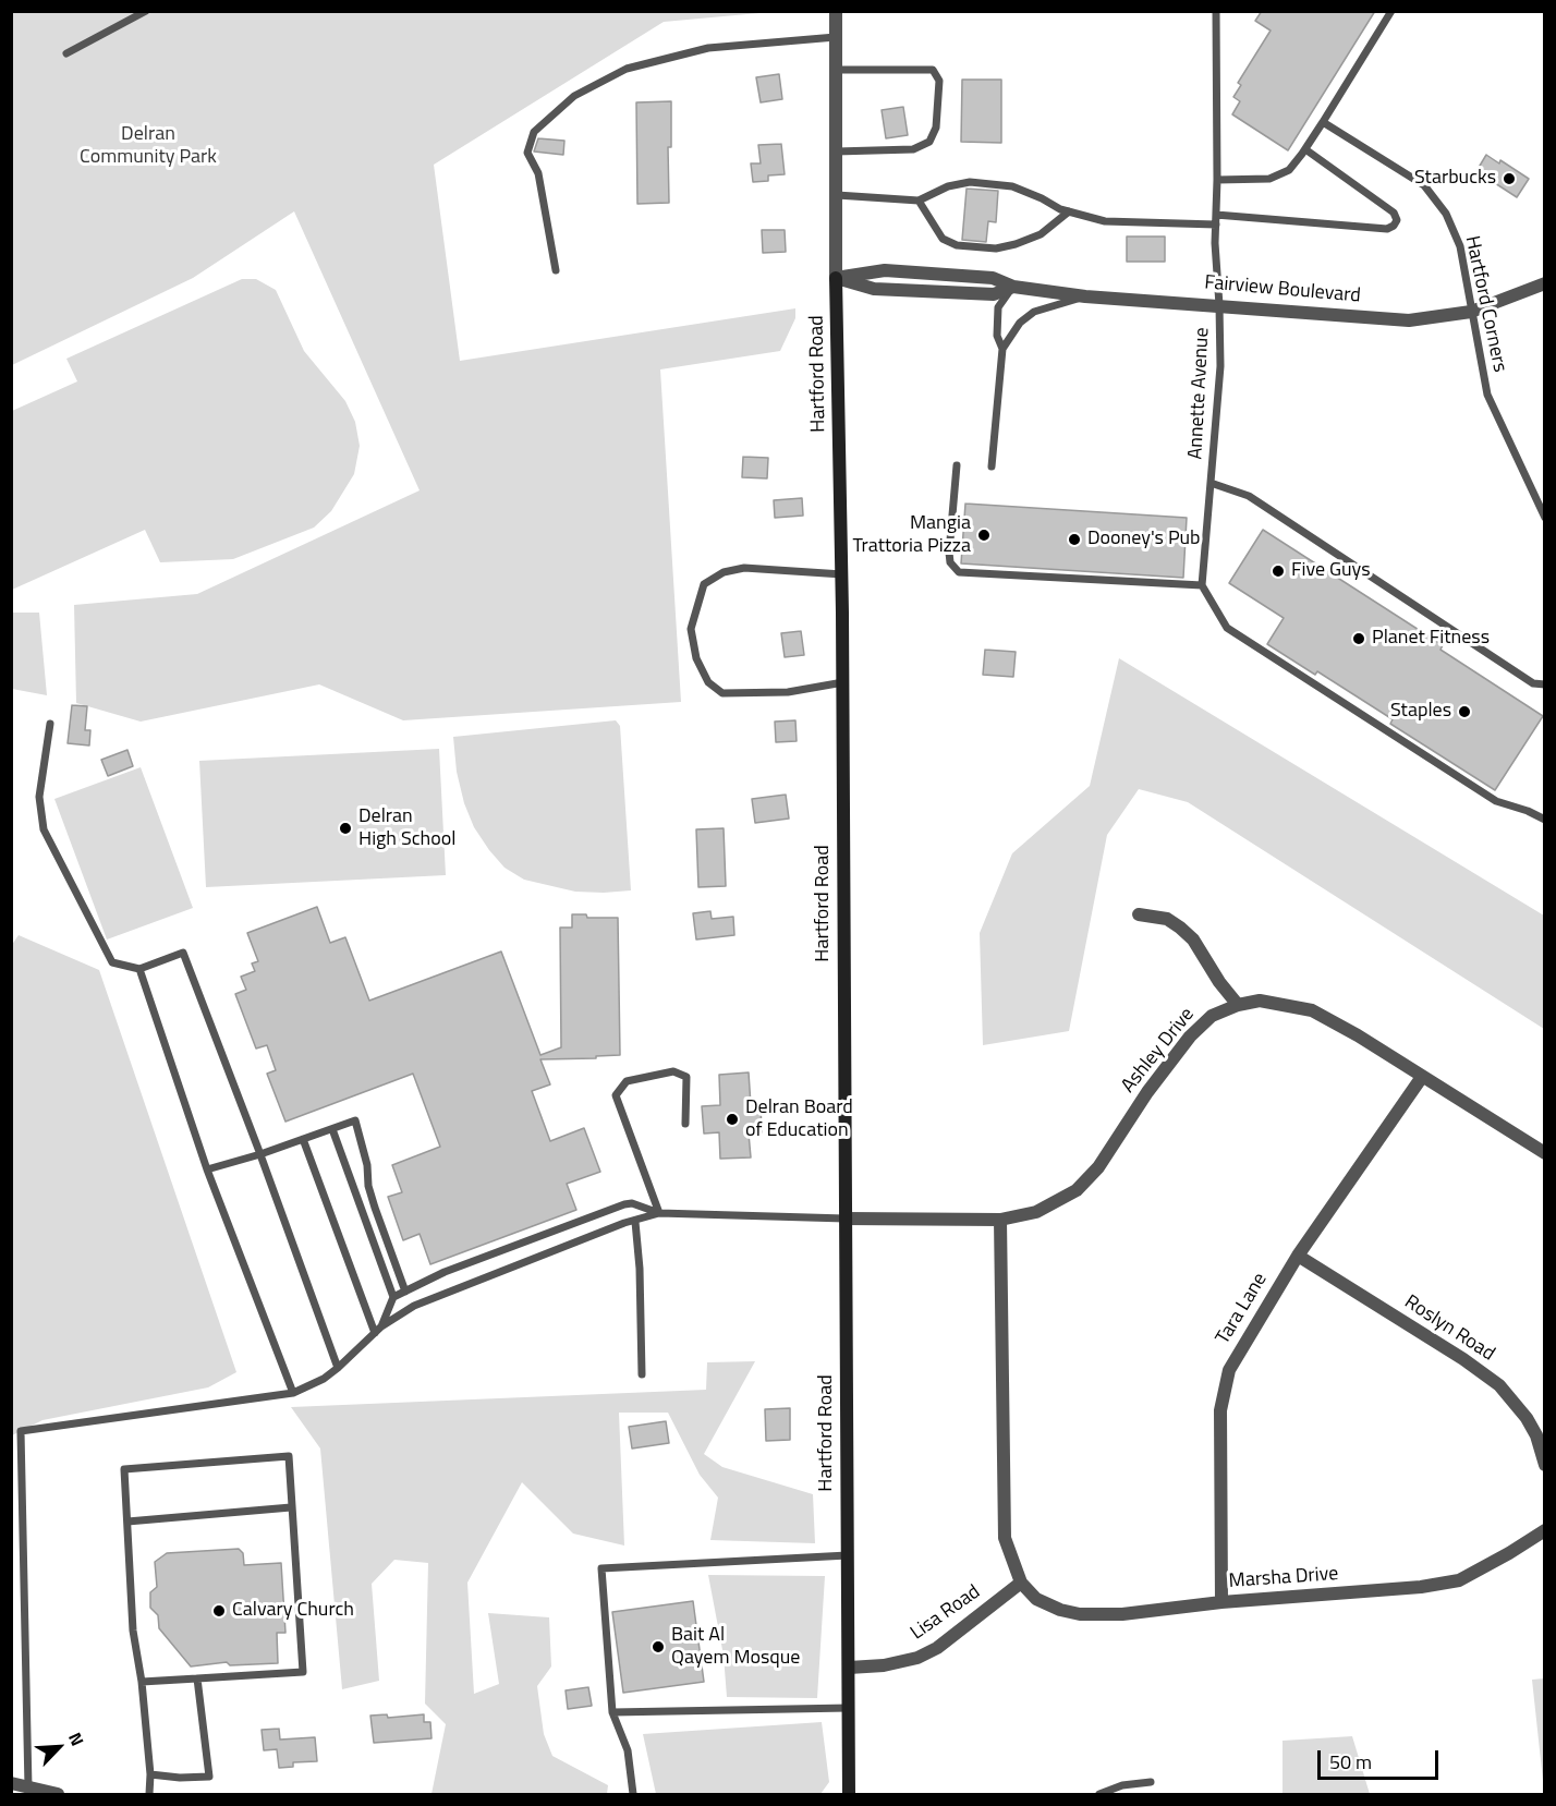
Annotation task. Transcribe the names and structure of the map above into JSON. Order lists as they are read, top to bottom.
{
  "streets": {
    "main road": ["Hartford Road"],
    "street": [
      "Fairview Boulevard",
      "Ashley Drive",
      "Tara Lane",
      "Roslyn Road",
      "Marsha Drive",
      "Lisa Road"
    ],
    "lane": ["Hartford Corners", "Annette Avenue"]
  },
  "crossings": [
    ["Fairview Boulevard", "Hartford Corners"],
    ["Fairview Boulevard", "Hartford Road"],
    ["Fairview Boulevard", "Annette Avenue"],
    ["Hartford Road", "Ashley Drive"],
    ["Hartford Road", "Lisa Road"],
    ["Ashley Drive", "Tara Lane"],
    ["Tara Lane", "Roslyn Road"],
    ["Tara Lane", "Marsha Drive"],
    ["Marsha Drive", "Lisa Road"]
  ],
  "parks": ["Delran Community Park"],
  "places": [
    "Starbucks",
    "Mangia Trattoria Pizza",
    "Dooney's Pub",
    "Five Guys",
    "Planet Fitness",
    "Staples",
    "Delran High School",
    "Delran Board of Education",
    "Calvary Church",
    "Bait Al Qayem Mosque"
  ],
  "scale_bar": "50 m",
  "north": "top right"
}
